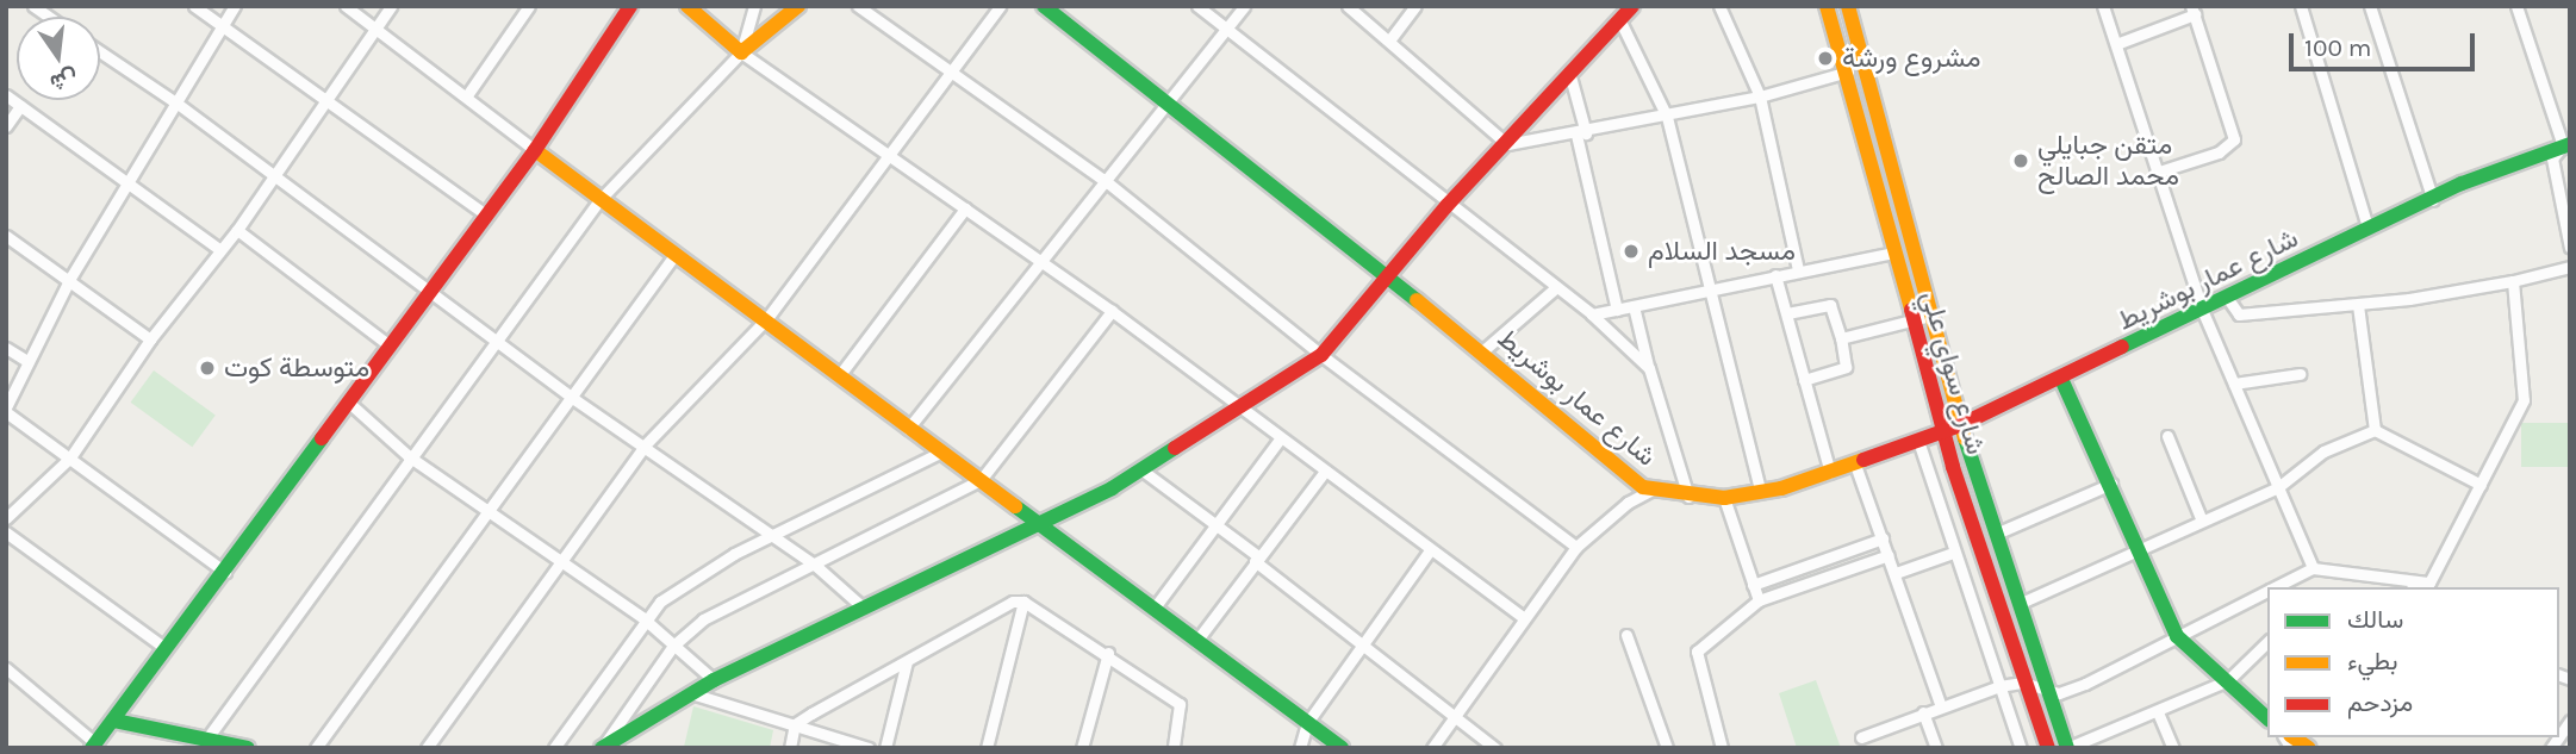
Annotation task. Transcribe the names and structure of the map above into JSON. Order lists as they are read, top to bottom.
{
  "streets": {
    "street": ["شارع عمار بوشريط", "شارع سواي علي"]
  },
  "crossings": [
    ["شارع عمار بوشريط", "شارع سواي علي"]
  ],
  "places": [
    "مشروع ورشة",
    "متقن جبايلي محمد الصالح",
    "مسجد السلام",
    "متوسطة كوت"
  ],
  "legend": ["سالك", "بطيء", "مزدحم"],
  "scale_bar": "100 m",
  "north": "bottom"
}
